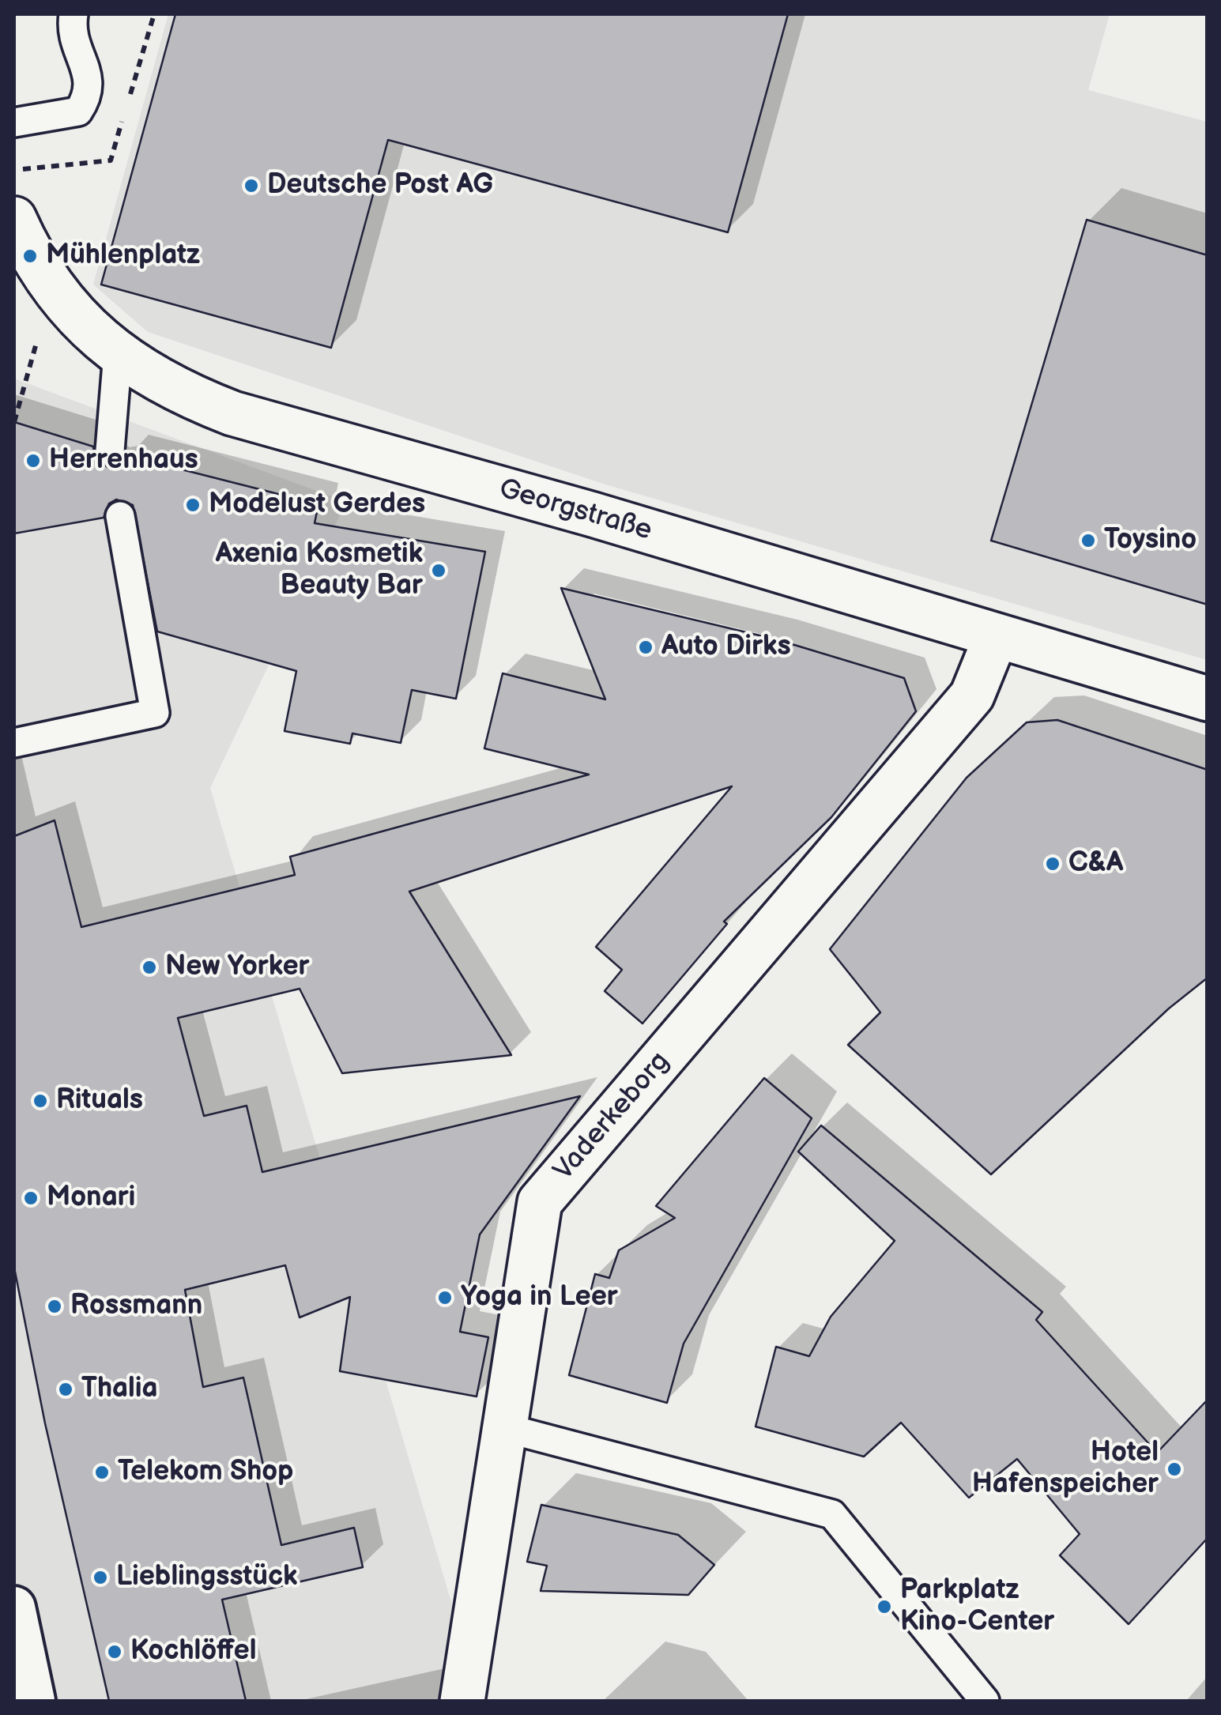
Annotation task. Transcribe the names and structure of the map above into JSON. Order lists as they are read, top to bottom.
{
  "streets": {
    "main road": ["Georgstraße", "Vaderkeborg"]
  },
  "crossings": [
    ["Georgstraße", "Vaderkeborg"]
  ],
  "places": [
    "Deutsche Post AG",
    "Mühlenplatz",
    "Herrenhaus",
    "Modelust Gerdes",
    "Toysino",
    "Axenia Kosmetik Beauty Bar",
    "Auto Dirks",
    "C&A",
    "New Yorker",
    "Rituals",
    "Monari",
    "Yoga in Leer",
    "Rossmann",
    "Thalia",
    "Hotel Hafenspeicher",
    "Telekom Shop",
    "Lieblingsstück",
    "Parkplatz Kino-Center",
    "Kochlöffel"
  ]
}
